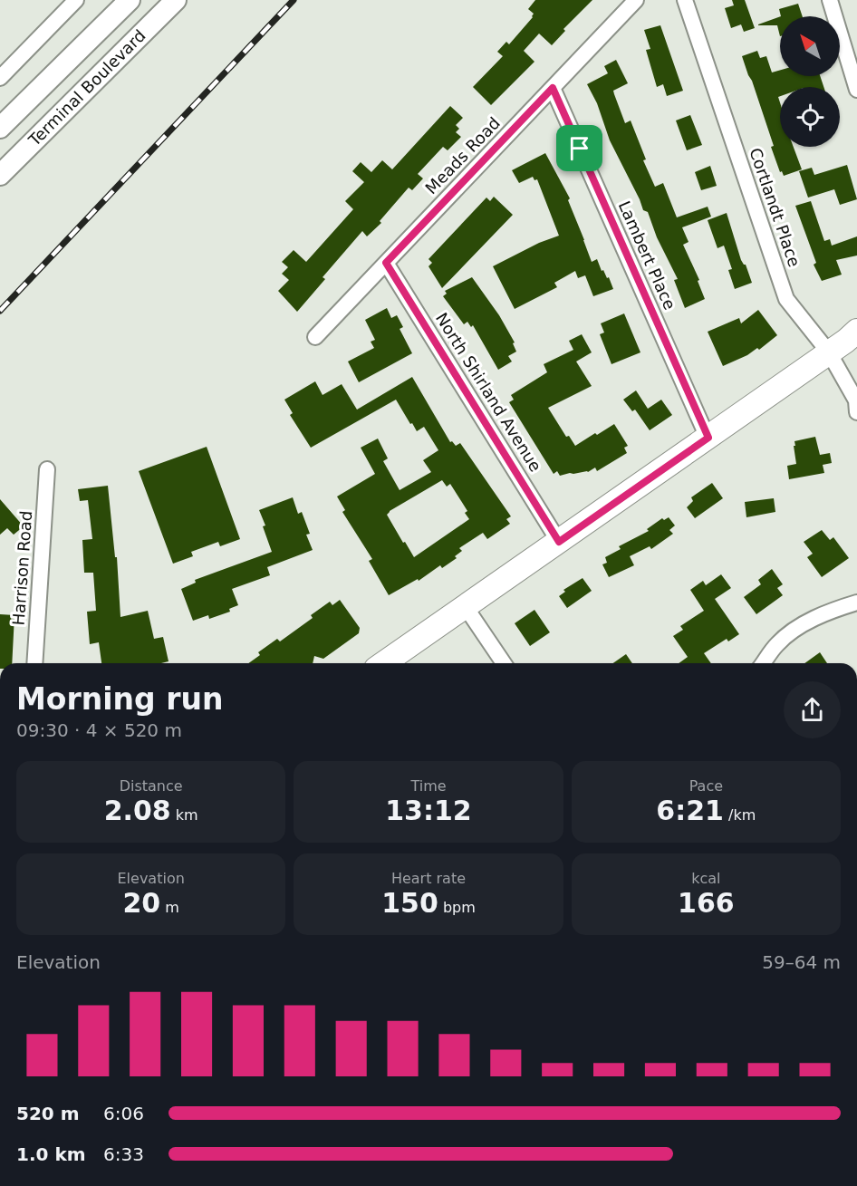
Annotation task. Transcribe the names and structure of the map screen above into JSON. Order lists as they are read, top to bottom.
{
  "streets": {
    "main road": ["Terminal Boulevard"],
    "street": [
      "Meads Road",
      "Cortlandt Place",
      "Lambert Place",
      "North Shirland Avenue",
      "Harrison Road"
    ]
  },
  "crossings": [
    ["Meads Road", "Lambert Place"],
    ["Meads Road", "North Shirland Avenue"]
  ],
  "north": "top left",
  "page": {
    "heading": ["Morning run", "09:30 · 4 × 520 m"],
    "stats": [
      ["Distance", "2.08 km"],
      ["Time", "13:12"],
      ["Pace", "6:21 /km"],
      ["Elevation", "20 m"],
      ["Heart rate", "150 bpm"],
      ["kcal", "166"]
    ],
    "chart": ["Elevation", "59–64 m"],
    "list": [
      {
        "name": "520 m",
        "note": "6:06"
      },
      {
        "name": "1.0 km",
        "note": "6:33"
      }
    ]
  }
}
